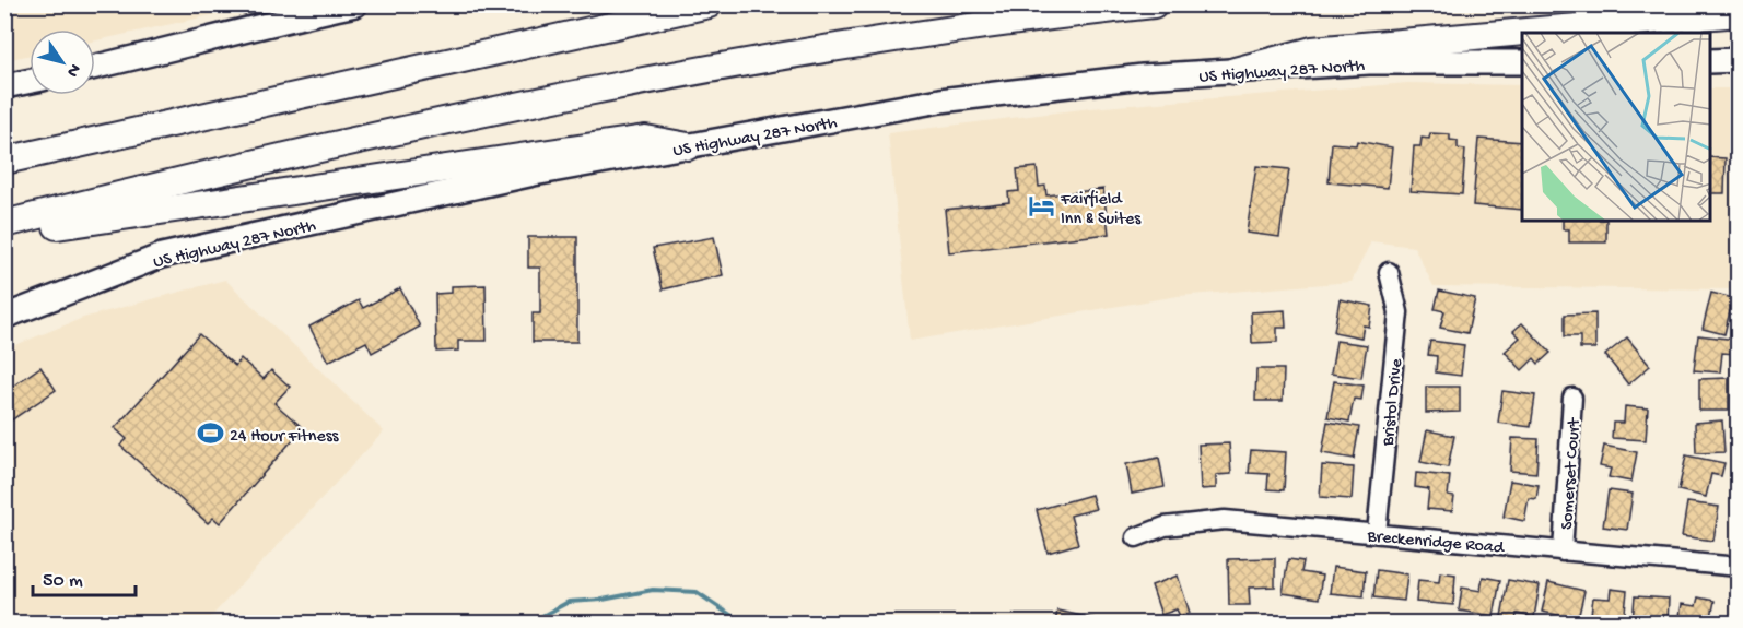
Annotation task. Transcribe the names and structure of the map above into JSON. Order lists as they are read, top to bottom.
{
  "streets": {
    "main road": ["US Highway 287 North"],
    "street": ["Bristol Drive", "Somerset Court", "Breckenridge Road"]
  },
  "crossings": [
    ["Bristol Drive", "Breckenridge Road"],
    ["Somerset Court", "Breckenridge Road"]
  ],
  "places": {
    "hotel": ["Fairfield Inn & Suites"],
    "sports": ["24 Hour Fitness"]
  },
  "scale_bar": "50 m",
  "north": "bottom right"
}
